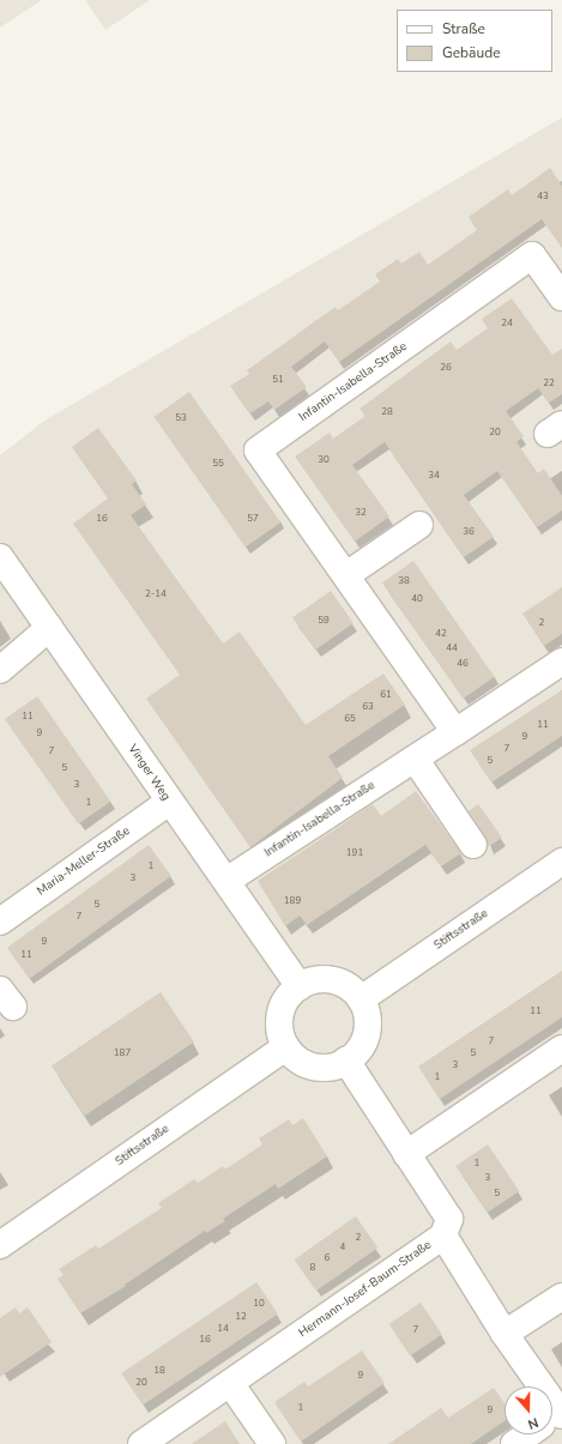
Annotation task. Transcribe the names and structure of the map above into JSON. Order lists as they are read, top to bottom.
{
  "streets": {
    "street": [
      "Infantin-Isabella-Straße",
      "Vinger Weg",
      "Maria-Meller-Straße",
      "Stiftsstraße",
      "Hermann-Josef-Baum-Straße"
    ]
  },
  "crossings": [
    ["Infantin-Isabella-Straße", "Vinger Weg"],
    ["Vinger Weg", "Maria-Meller-Straße"],
    ["Vinger Weg", "Stiftsstraße"],
    ["Vinger Weg", "Hermann-Josef-Baum-Straße"],
    ["Stiftsstraße", "Hermann-Josef-Baum-Straße"]
  ],
  "house_numbers": [
    "43",
    "24",
    "26",
    "51",
    "22",
    "28",
    "53",
    "20",
    "30",
    "55",
    "34",
    "32",
    "16",
    "57",
    "36",
    "38",
    "2-14",
    "40",
    "59",
    "2",
    "42",
    "44",
    "46",
    "61",
    "63",
    "11",
    "65",
    "11",
    "9",
    "9",
    "7",
    "7",
    "5",
    "5",
    "3",
    "1",
    "191",
    "1",
    "3",
    "189",
    "5",
    "7",
    "9",
    "11",
    "11",
    "7",
    "187",
    "5",
    "3",
    "1",
    "1",
    "3",
    "5",
    "2",
    "4",
    "6",
    "8",
    "10",
    "12",
    "14",
    "7",
    "16",
    "18",
    "9",
    "20",
    "1",
    "9"
  ],
  "legend": ["Straße", "Gebäude"],
  "north": "bottom"
}
